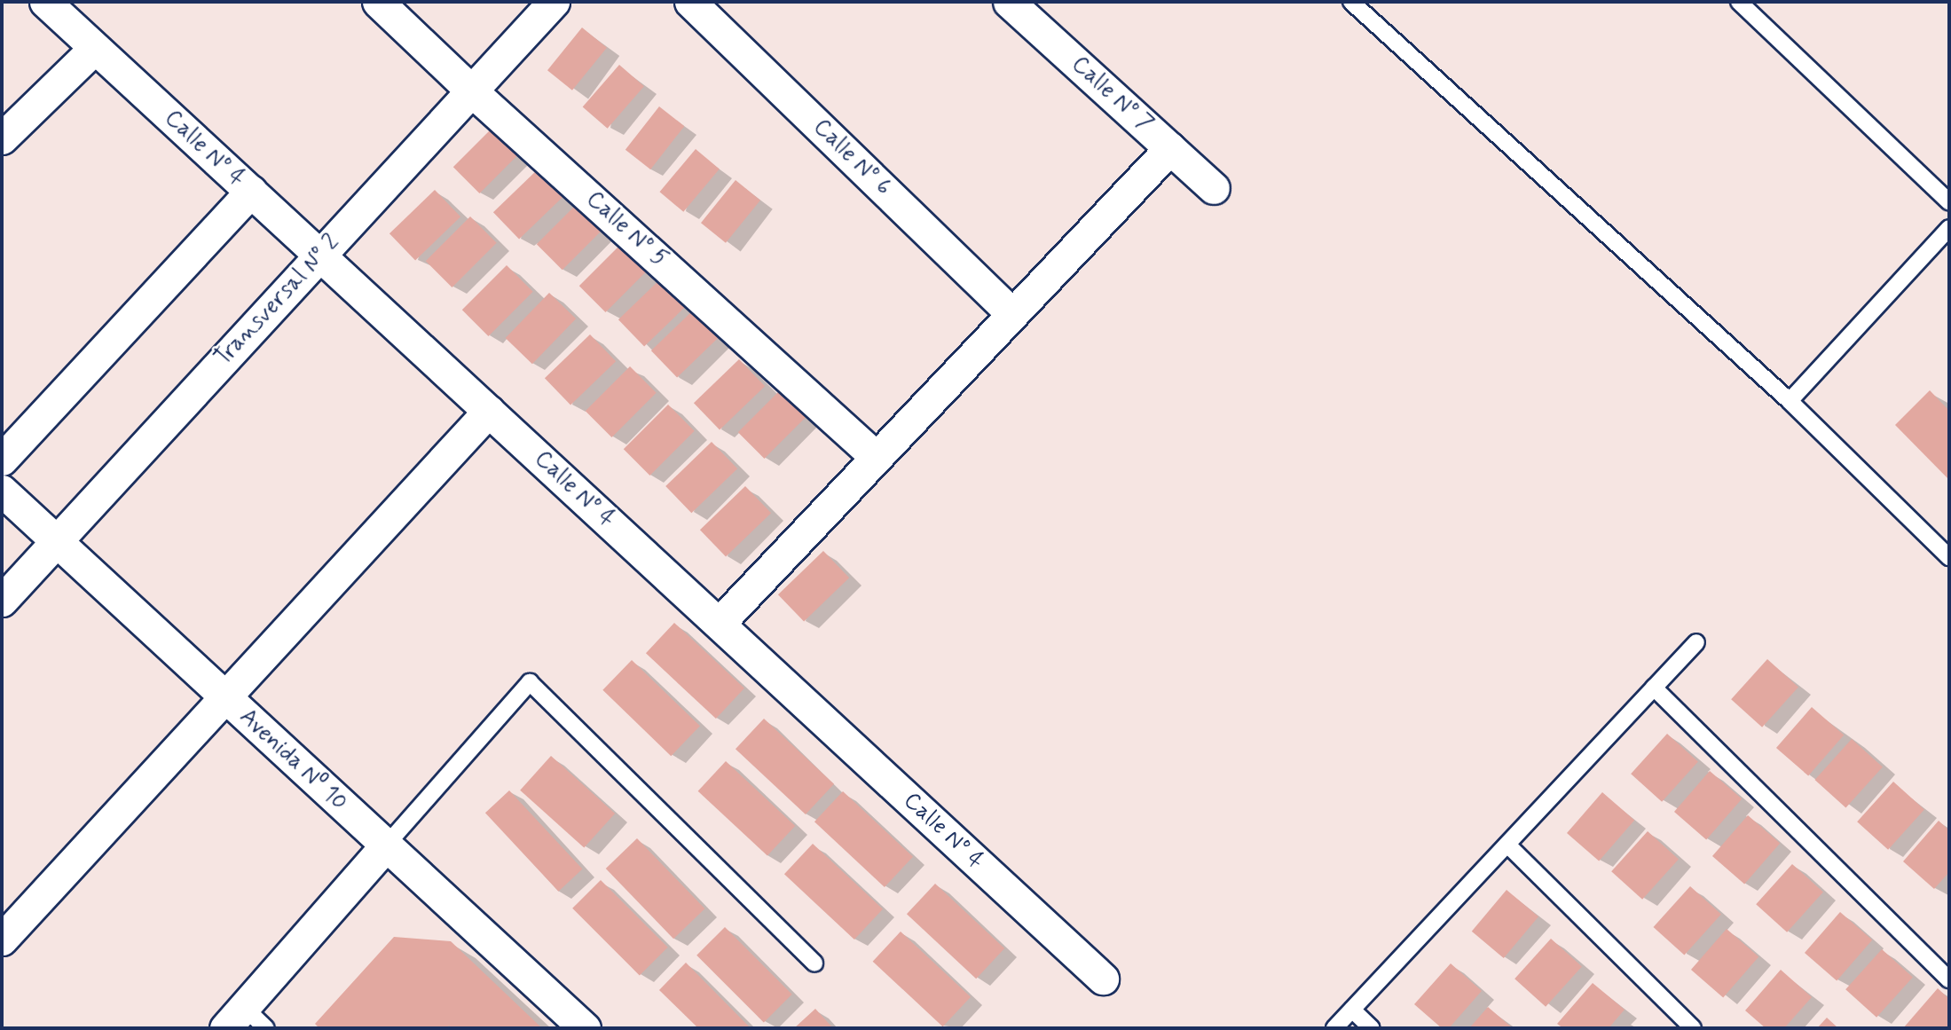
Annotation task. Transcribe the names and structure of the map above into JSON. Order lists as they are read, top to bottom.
{
  "streets": {
    "street": [
      "Calle Nº 7",
      "Calle Nº 4",
      "Calle Nº 6",
      "Calle Nº 5",
      "Transversal Nº 2",
      "Avenida N⁰ 10"
    ]
  },
  "crossings": [
    ["Calle Nº 4", "Transversal Nº 2"],
    ["Calle Nº 5", "Transversal Nº 2"],
    ["Transversal Nº 2", "Avenida N⁰ 10"]
  ]
}
